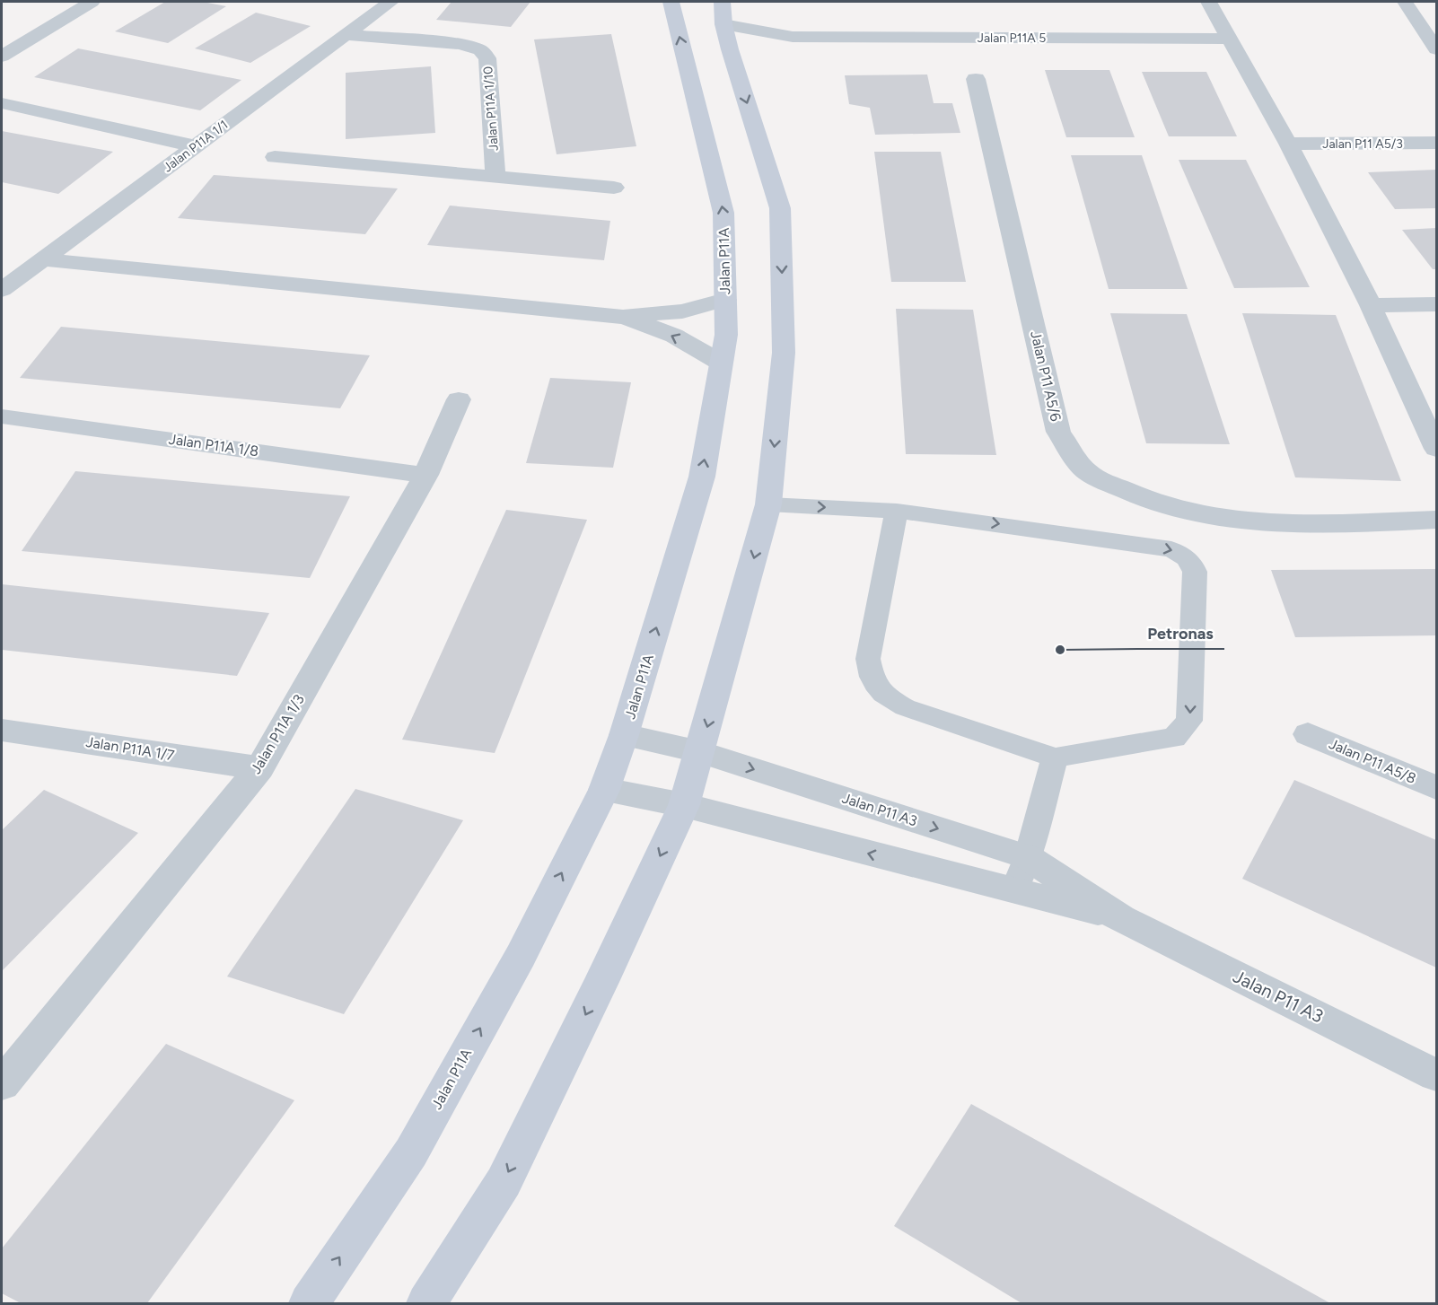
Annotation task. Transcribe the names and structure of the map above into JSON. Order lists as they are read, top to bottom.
{
  "streets": {
    "street": [
      "Jalan P11A 5",
      "Jalan P11A 1/10",
      "Jalan P11 A5/3",
      "Jalan P11A 1/1",
      "Jalan P11A",
      "Jalan P11 A5/6",
      "Jalan P11A 1/8",
      "Jalan P11A 1/3",
      "Jalan P11A 1/7",
      "Jalan P11 A5/8",
      "Jalan P11 A3"
    ]
  },
  "crossings": [
    ["Jalan P11A 1/10", "Jalan P11A 1/1"],
    ["Jalan P11A", "Jalan P11 A3"],
    ["Jalan P11A 1/8", "Jalan P11A 1/3"],
    ["Jalan P11A 1/3", "Jalan P11A 1/7"]
  ],
  "places": ["Petronas"]
}
